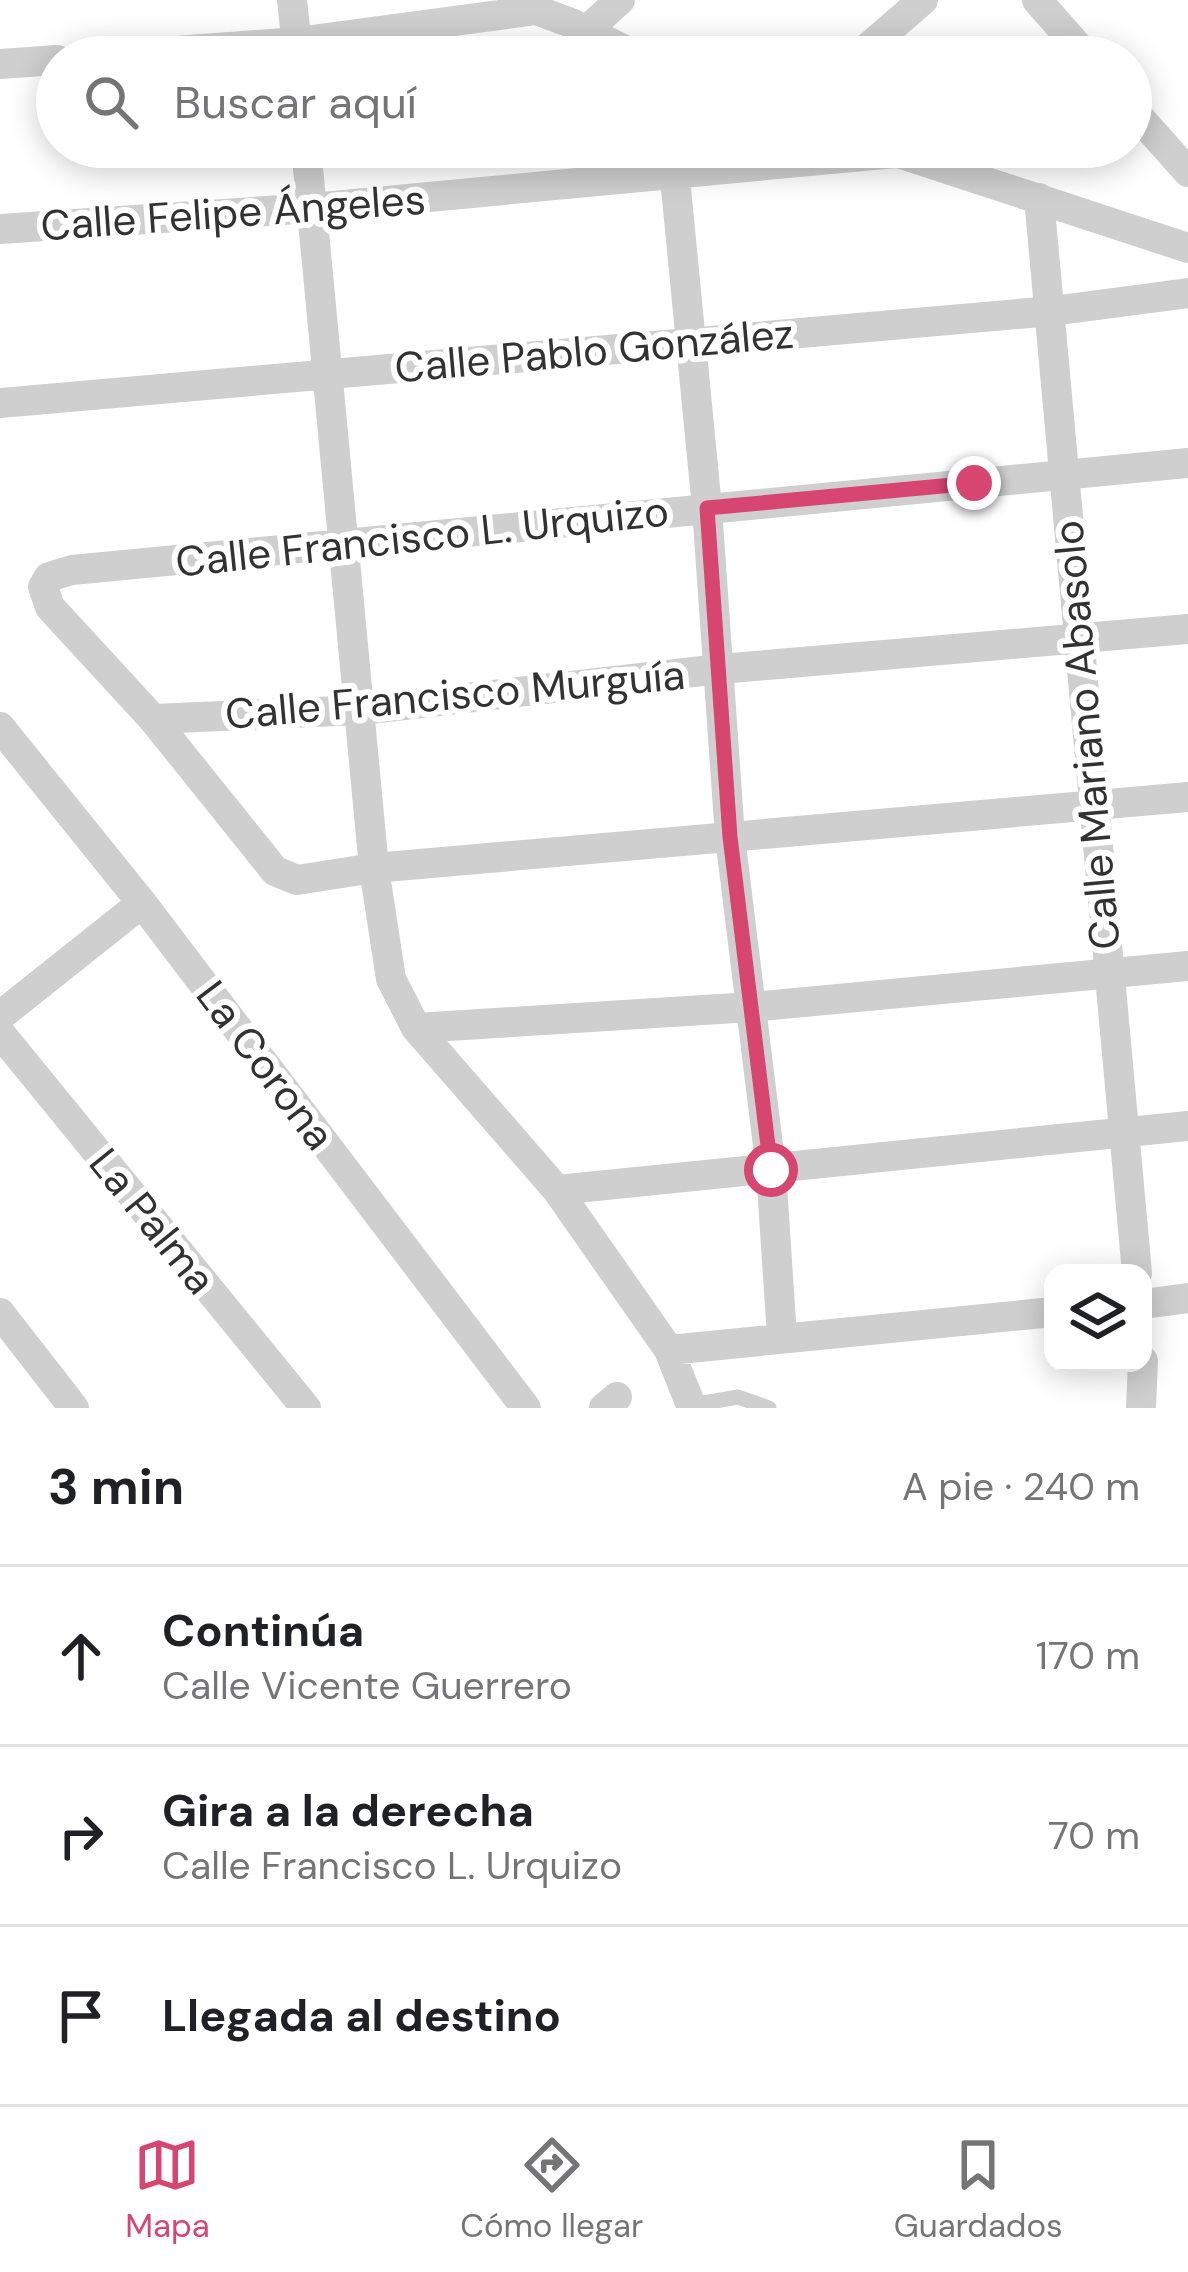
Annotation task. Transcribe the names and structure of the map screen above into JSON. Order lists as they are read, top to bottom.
{
  "streets": {
    "street": [
      "Calle Felipe Ángeles",
      "Calle Pablo González",
      "Calle Francisco L. Urquizo",
      "Calle Francisco Murguía",
      "Calle Mariano Abasolo",
      "La Corona",
      "La Palma"
    ]
  },
  "crossings": [
    ["Calle Pablo González", "Calle Mariano Abasolo"],
    ["Calle Francisco L. Urquizo", "Calle Francisco Murguía"],
    ["Calle Francisco L. Urquizo", "Calle Mariano Abasolo"],
    ["Calle Francisco Murguía", "Calle Mariano Abasolo"]
  ],
  "page": {
    "search": "Buscar aquí",
    "heading": ["3 min", "A pie · 240 m"],
    "list": [
      ["Continúa", "Calle Vicente Guerrero", "170 m"],
      ["Gira a la derecha", "Calle Francisco L. Urquizo", "70 m"],
      "Llegada al destino"
    ],
    "nav": ["Mapa", "Cómo llegar", "Guardados"]
  }
}
